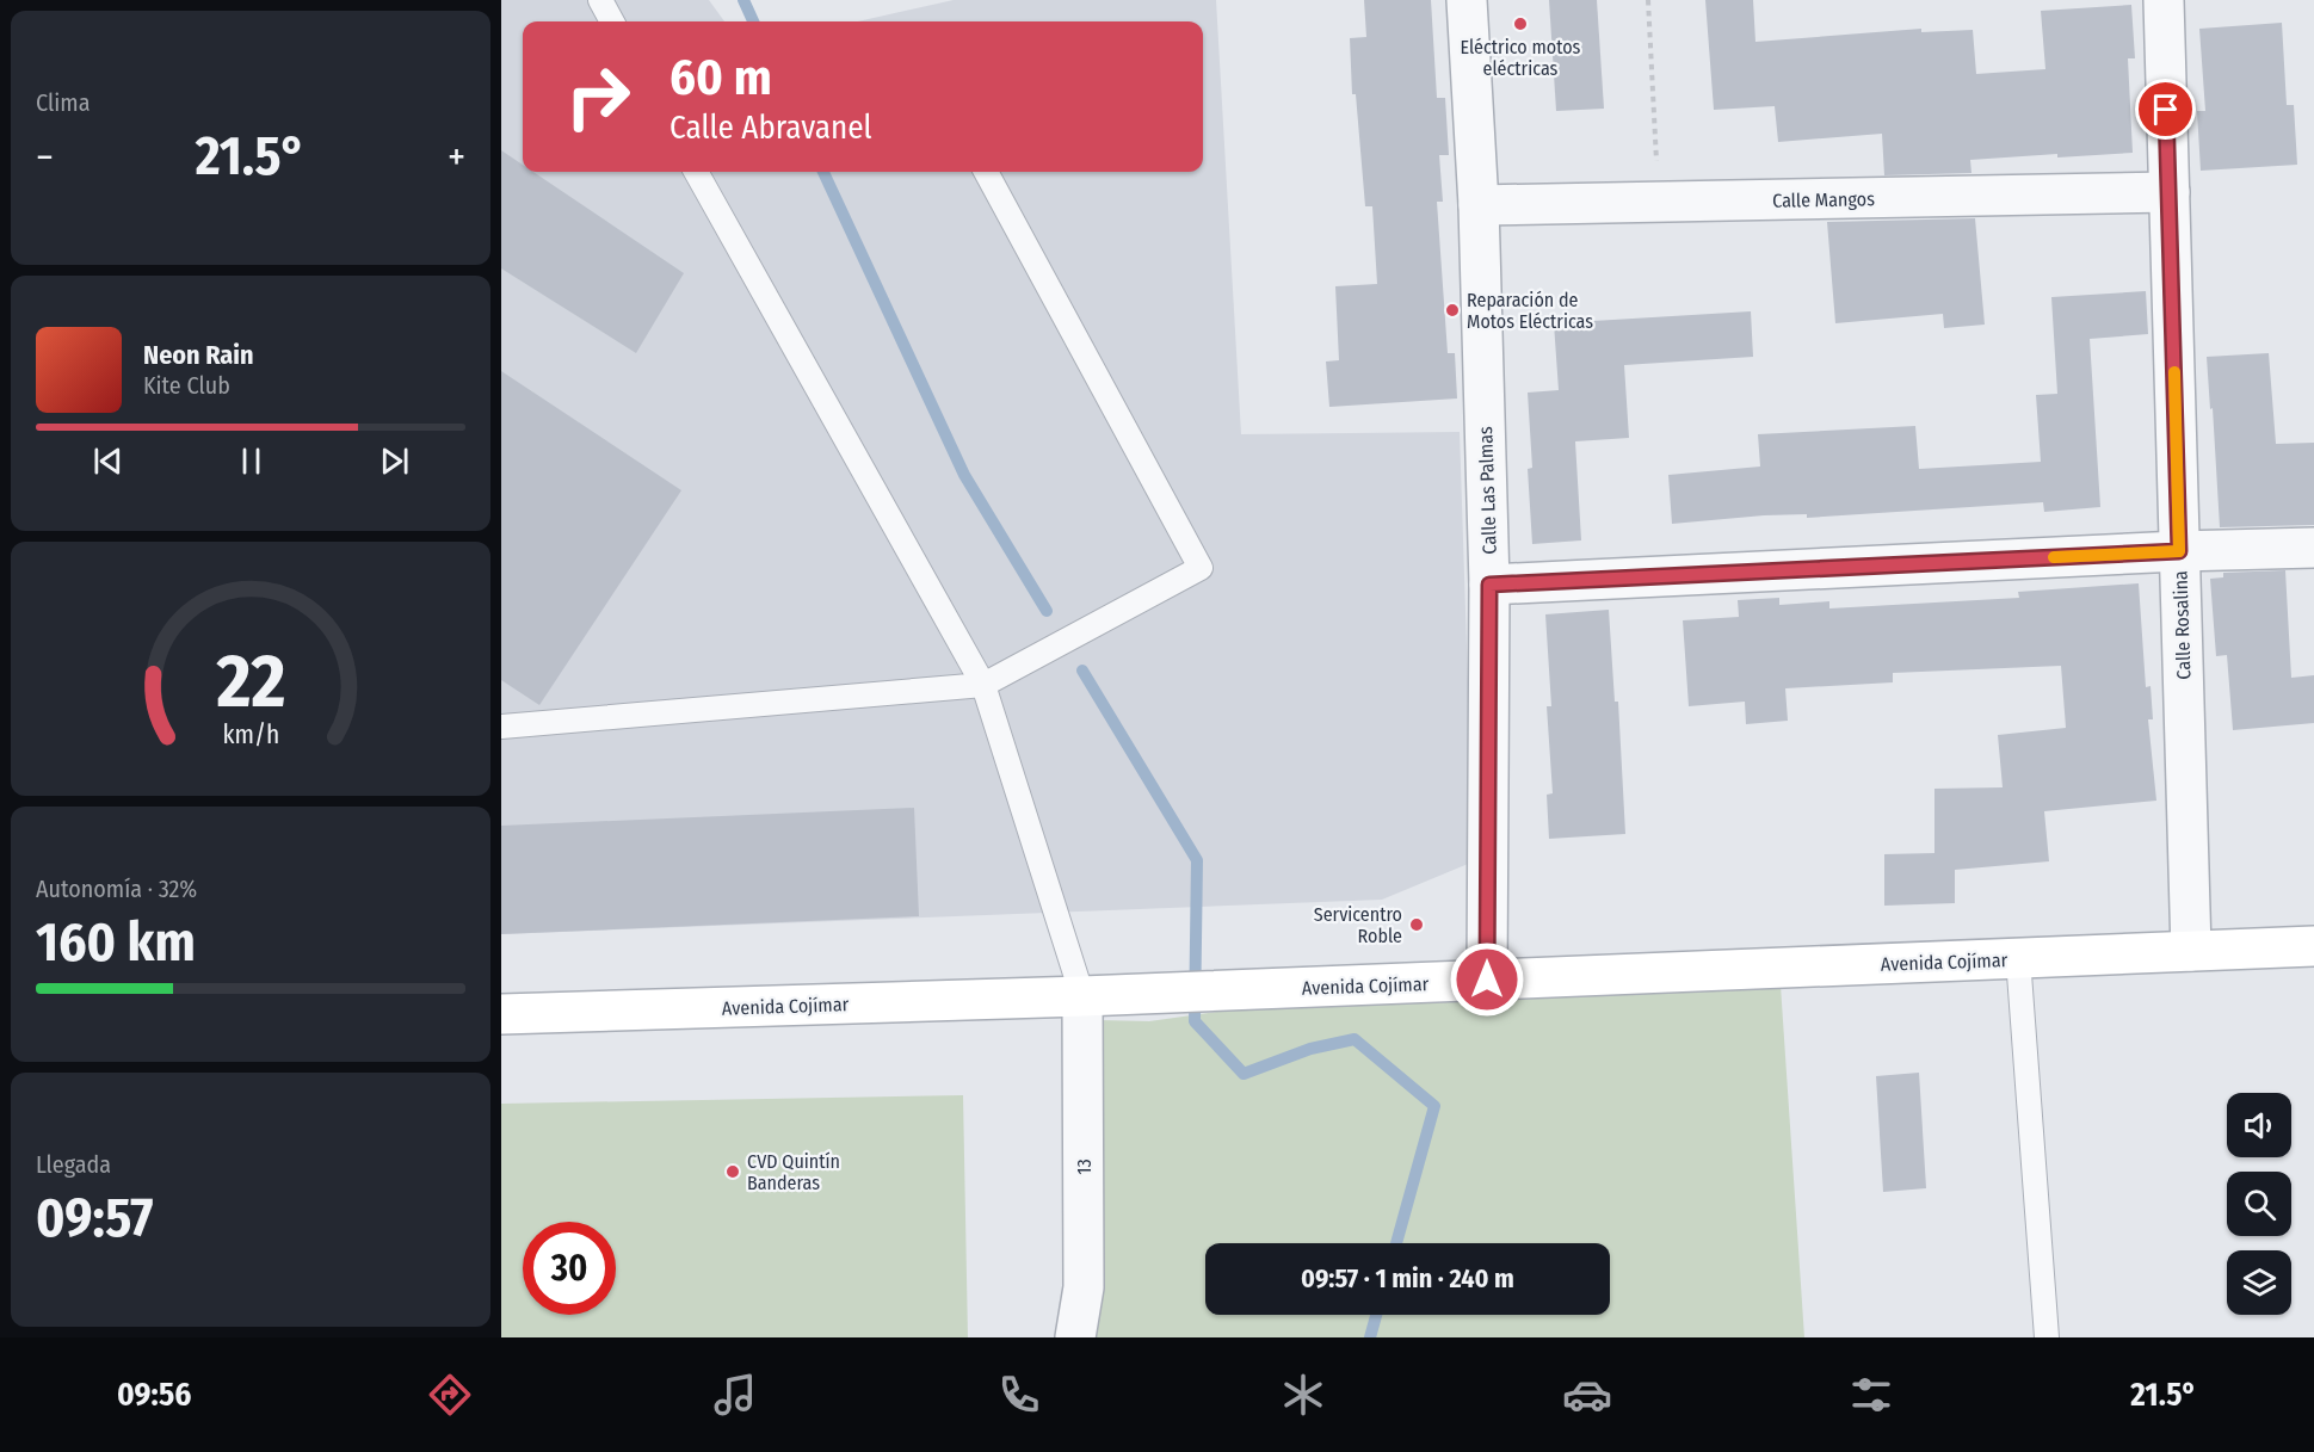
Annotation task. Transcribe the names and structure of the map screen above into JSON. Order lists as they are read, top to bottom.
{
  "streets": {
    "main road": ["Avenida Cojímar"],
    "street": [
      "Calle Mangos",
      "Calle Las Palmas",
      "Calle Rosalina",
      "13"
    ]
  },
  "crossings": [
    ["Calle Mangos", "Calle Las Palmas"],
    ["Calle Mangos", "Calle Rosalina"],
    ["Calle Las Palmas", "Avenida Cojímar"],
    ["Calle Rosalina", "Avenida Cojímar"],
    ["Avenida Cojímar", "13"]
  ],
  "places": [
    "Eléctrico motos eléctricas",
    "Reparación de Motos Eléctricas",
    "Servicentro Roble",
    "CVD Quintín Banderas"
  ],
  "page": {
    "tile": [
      "Clima",
      ["Autonomía · 32%", "160 km"],
      ["Llegada", "09:57"]
    ],
    "turn": ["60 m", "Calle Abravanel"],
    "heat": ["−", "21.5°", "+"],
    "song": ["Neon Rain", "Kite Club"],
    "limit": "30",
    "trip": "09:57 · 1 min · 240 m",
    "tabs": ["09:56", "21.5°"],
    "gauge": ["22", "km/h"]
  }
}
